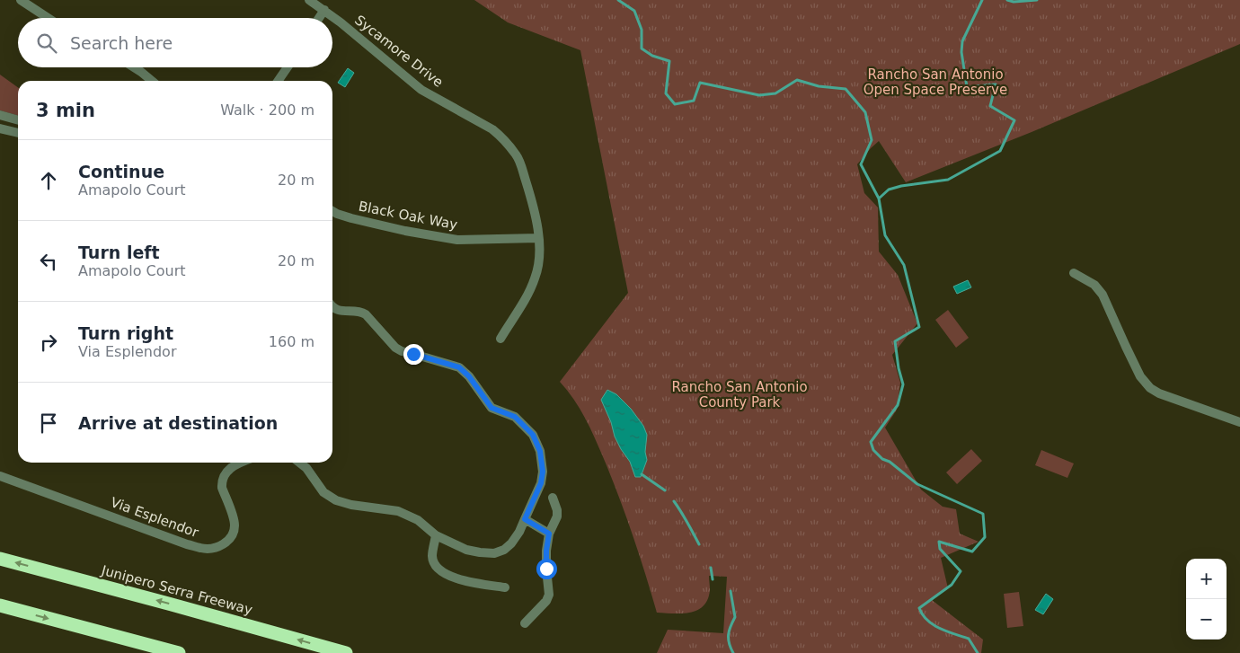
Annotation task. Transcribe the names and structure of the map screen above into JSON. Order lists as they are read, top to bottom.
{
  "streets": {
    "highway": ["Junipero Serra Freeway"],
    "street": ["Sycamore Drive", "Black Oak Way", "Via Esplendor"]
  },
  "crossings": [
    ["Sycamore Drive", "Black Oak Way"]
  ],
  "parks": ["Rancho San Antonio Open Space Preserve", "Rancho San Antonio County Park"],
  "page": {
    "search": "Search here",
    "heading": ["3 min", "Walk · 200 m"],
    "list": [
      ["Continue", "Amapolo Court", "20 m"],
      ["Turn left", "Amapolo Court", "20 m"],
      ["Turn right", "Via Esplendor", "160 m"],
      "Arrive at destination"
    ],
    "map_buttons": ["+", "−"]
  }
}
